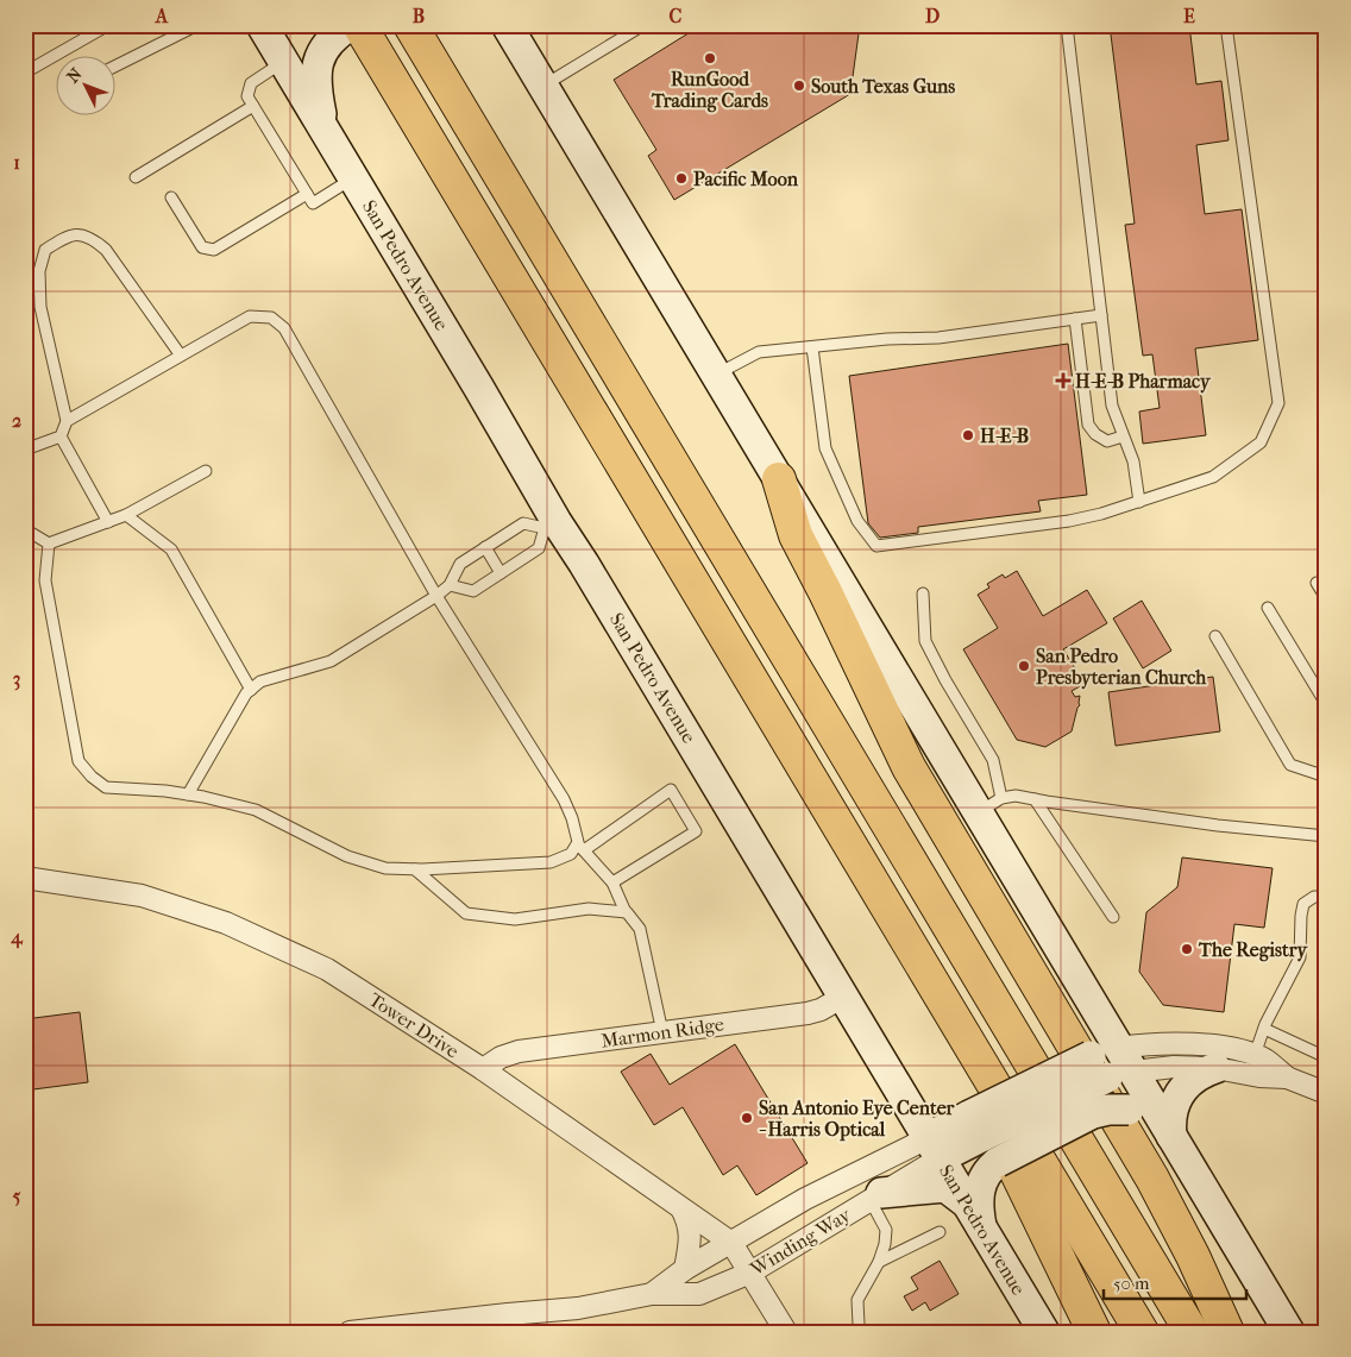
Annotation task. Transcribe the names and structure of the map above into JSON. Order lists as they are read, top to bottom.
{
  "streets": {
    "main road": ["San Pedro Avenue"],
    "street": ["Tower Drive", "Marmon Ridge", "Winding Way"]
  },
  "crossings": [
    ["San Pedro Avenue", "Marmon Ridge"],
    ["San Pedro Avenue", "Winding Way"],
    ["Tower Drive", "Marmon Ridge"],
    ["Tower Drive", "Winding Way"]
  ],
  "places": {
    "other": [
      "RunGood Trading Cards",
      "South Texas Guns",
      "Pacific Moon",
      "H-E-B",
      "San Pedro Presbyterian Church",
      "The Registry",
      "San Antonio Eye Center - Harris Optical"
    ],
    "health": ["H-E-B Pharmacy"]
  },
  "scale_bar": "50 m",
  "north": "top left",
  "grid": {
    "columns": [
      "A",
      "B",
      "C",
      "D",
      "E"
    ],
    "rows": [
      "1",
      "2",
      "3",
      "4",
      "5"
    ]
  }
}
